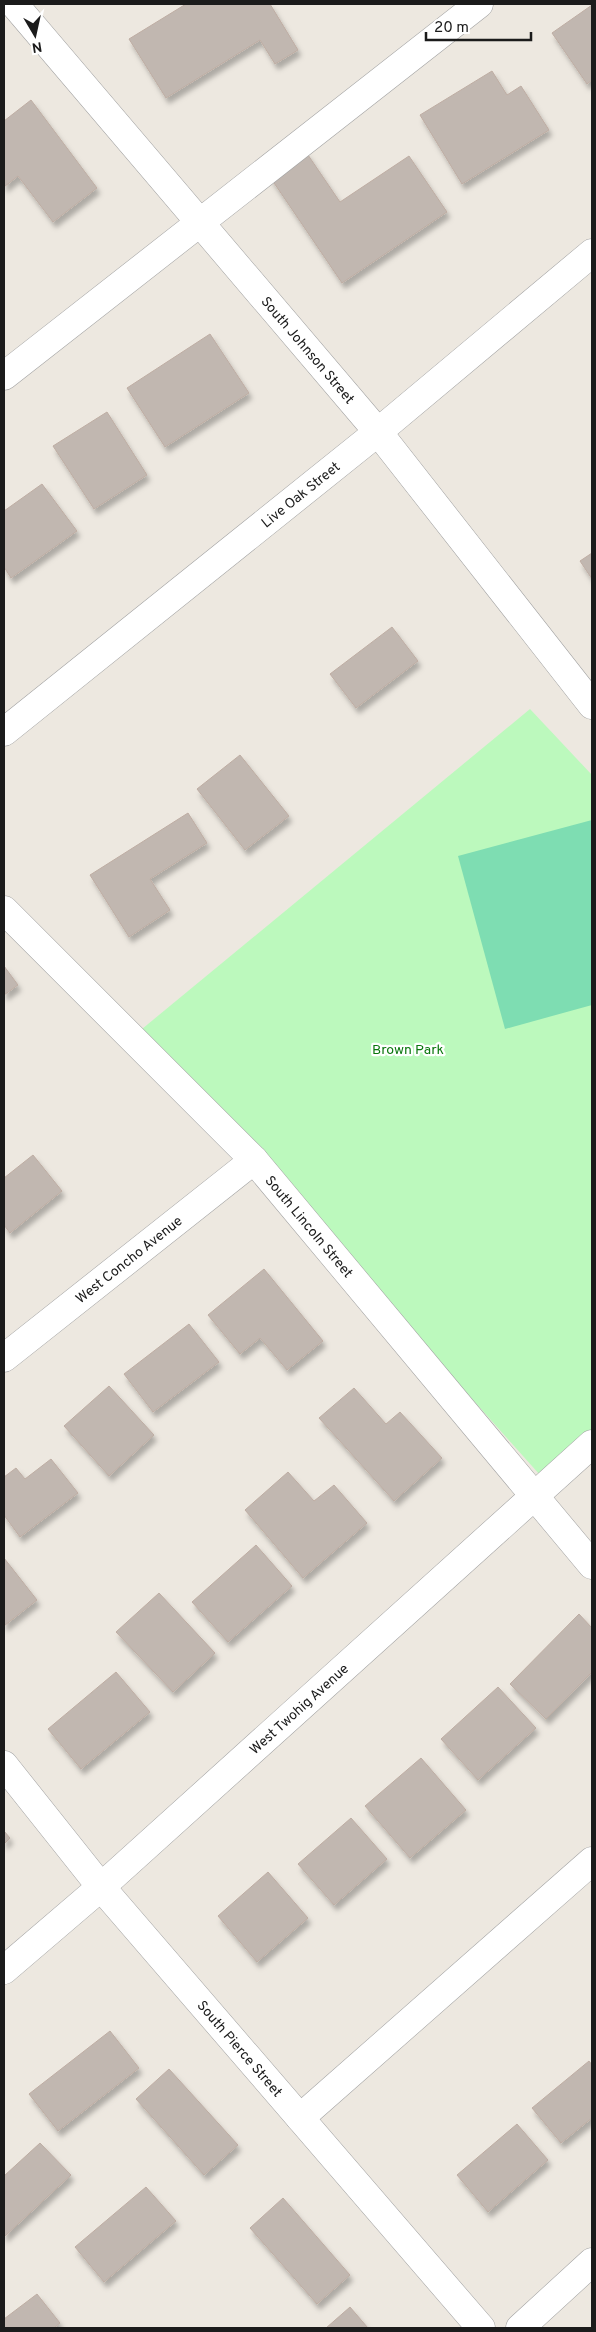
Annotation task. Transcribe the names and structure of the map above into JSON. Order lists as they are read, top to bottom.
{
  "streets": {
    "street": [
      "South Johnson Street",
      "Live Oak Street",
      "South Lincoln Street",
      "West Concho Avenue",
      "West Twohig Avenue",
      "South Pierce Street"
    ]
  },
  "crossings": [
    ["South Johnson Street", "Live Oak Street"],
    ["South Lincoln Street", "West Concho Avenue"],
    ["South Lincoln Street", "West Twohig Avenue"],
    ["West Twohig Avenue", "South Pierce Street"]
  ],
  "parks": ["Brown Park"],
  "scale_bar": "20 m",
  "north": "bottom"
}
